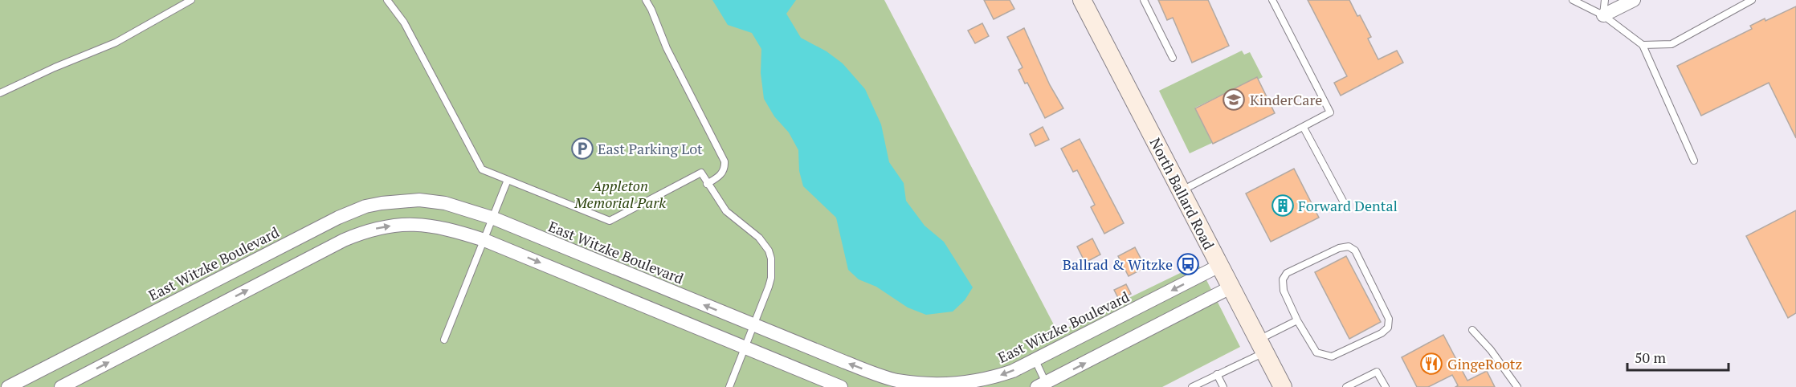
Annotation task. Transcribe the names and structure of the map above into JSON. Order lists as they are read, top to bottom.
{
  "streets": {
    "main road": ["North Ballard Road"],
    "street": ["East Witzke Boulevard"]
  },
  "crossings": [
    ["North Ballard Road", "East Witzke Boulevard"]
  ],
  "parks": ["Appleton Memorial Park"],
  "places": {
    "school or university": ["KinderCare"],
    "parking": ["East Parking Lot"],
    "building": ["Forward Dental"],
    "bus stop": ["Ballrad & Witzke"],
    "restaurant": ["GingeRootz"]
  },
  "scale_bar": "50 m"
}
